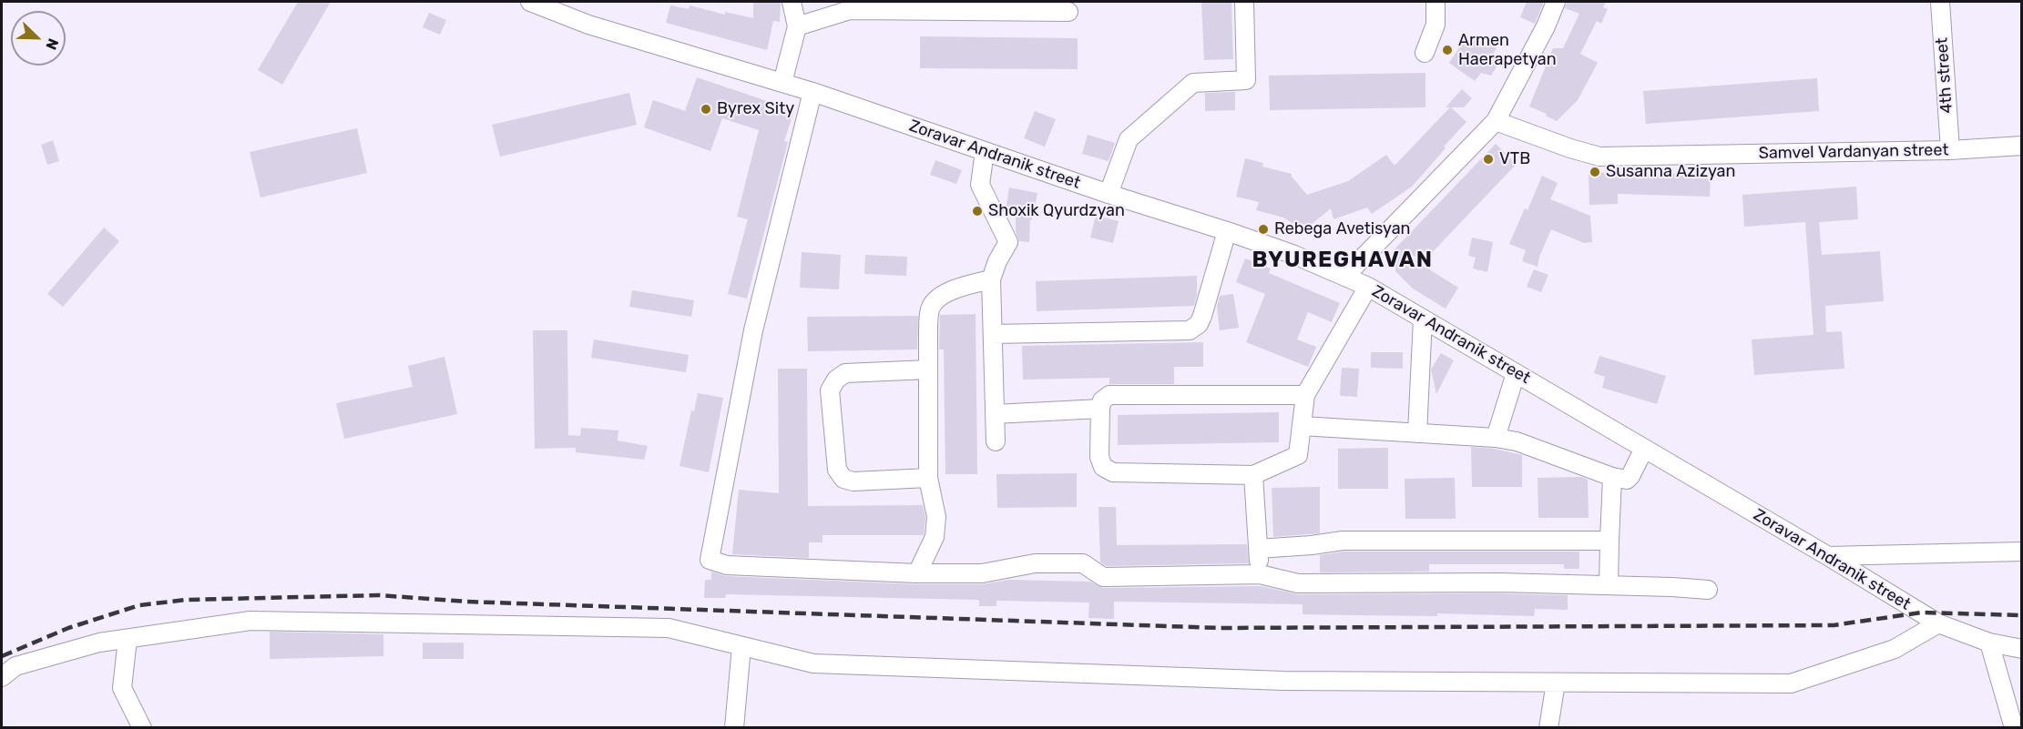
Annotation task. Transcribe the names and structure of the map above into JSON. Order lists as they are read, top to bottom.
{
  "streets": {
    "street": ["4th street", "Samvel Vardanyan street", "Zoravar Andranik street"]
  },
  "crossings": [
    ["4th street", "Samvel Vardanyan street"]
  ],
  "districts": ["BYUREGHAVAN"],
  "places": [
    "Armen Haerapetyan",
    "Byrex Sity",
    "VTB",
    "Susanna Azizyan",
    "Shoxik Qyurdzyan",
    "Rebega Avetisyan"
  ],
  "north": "bottom right"
}
